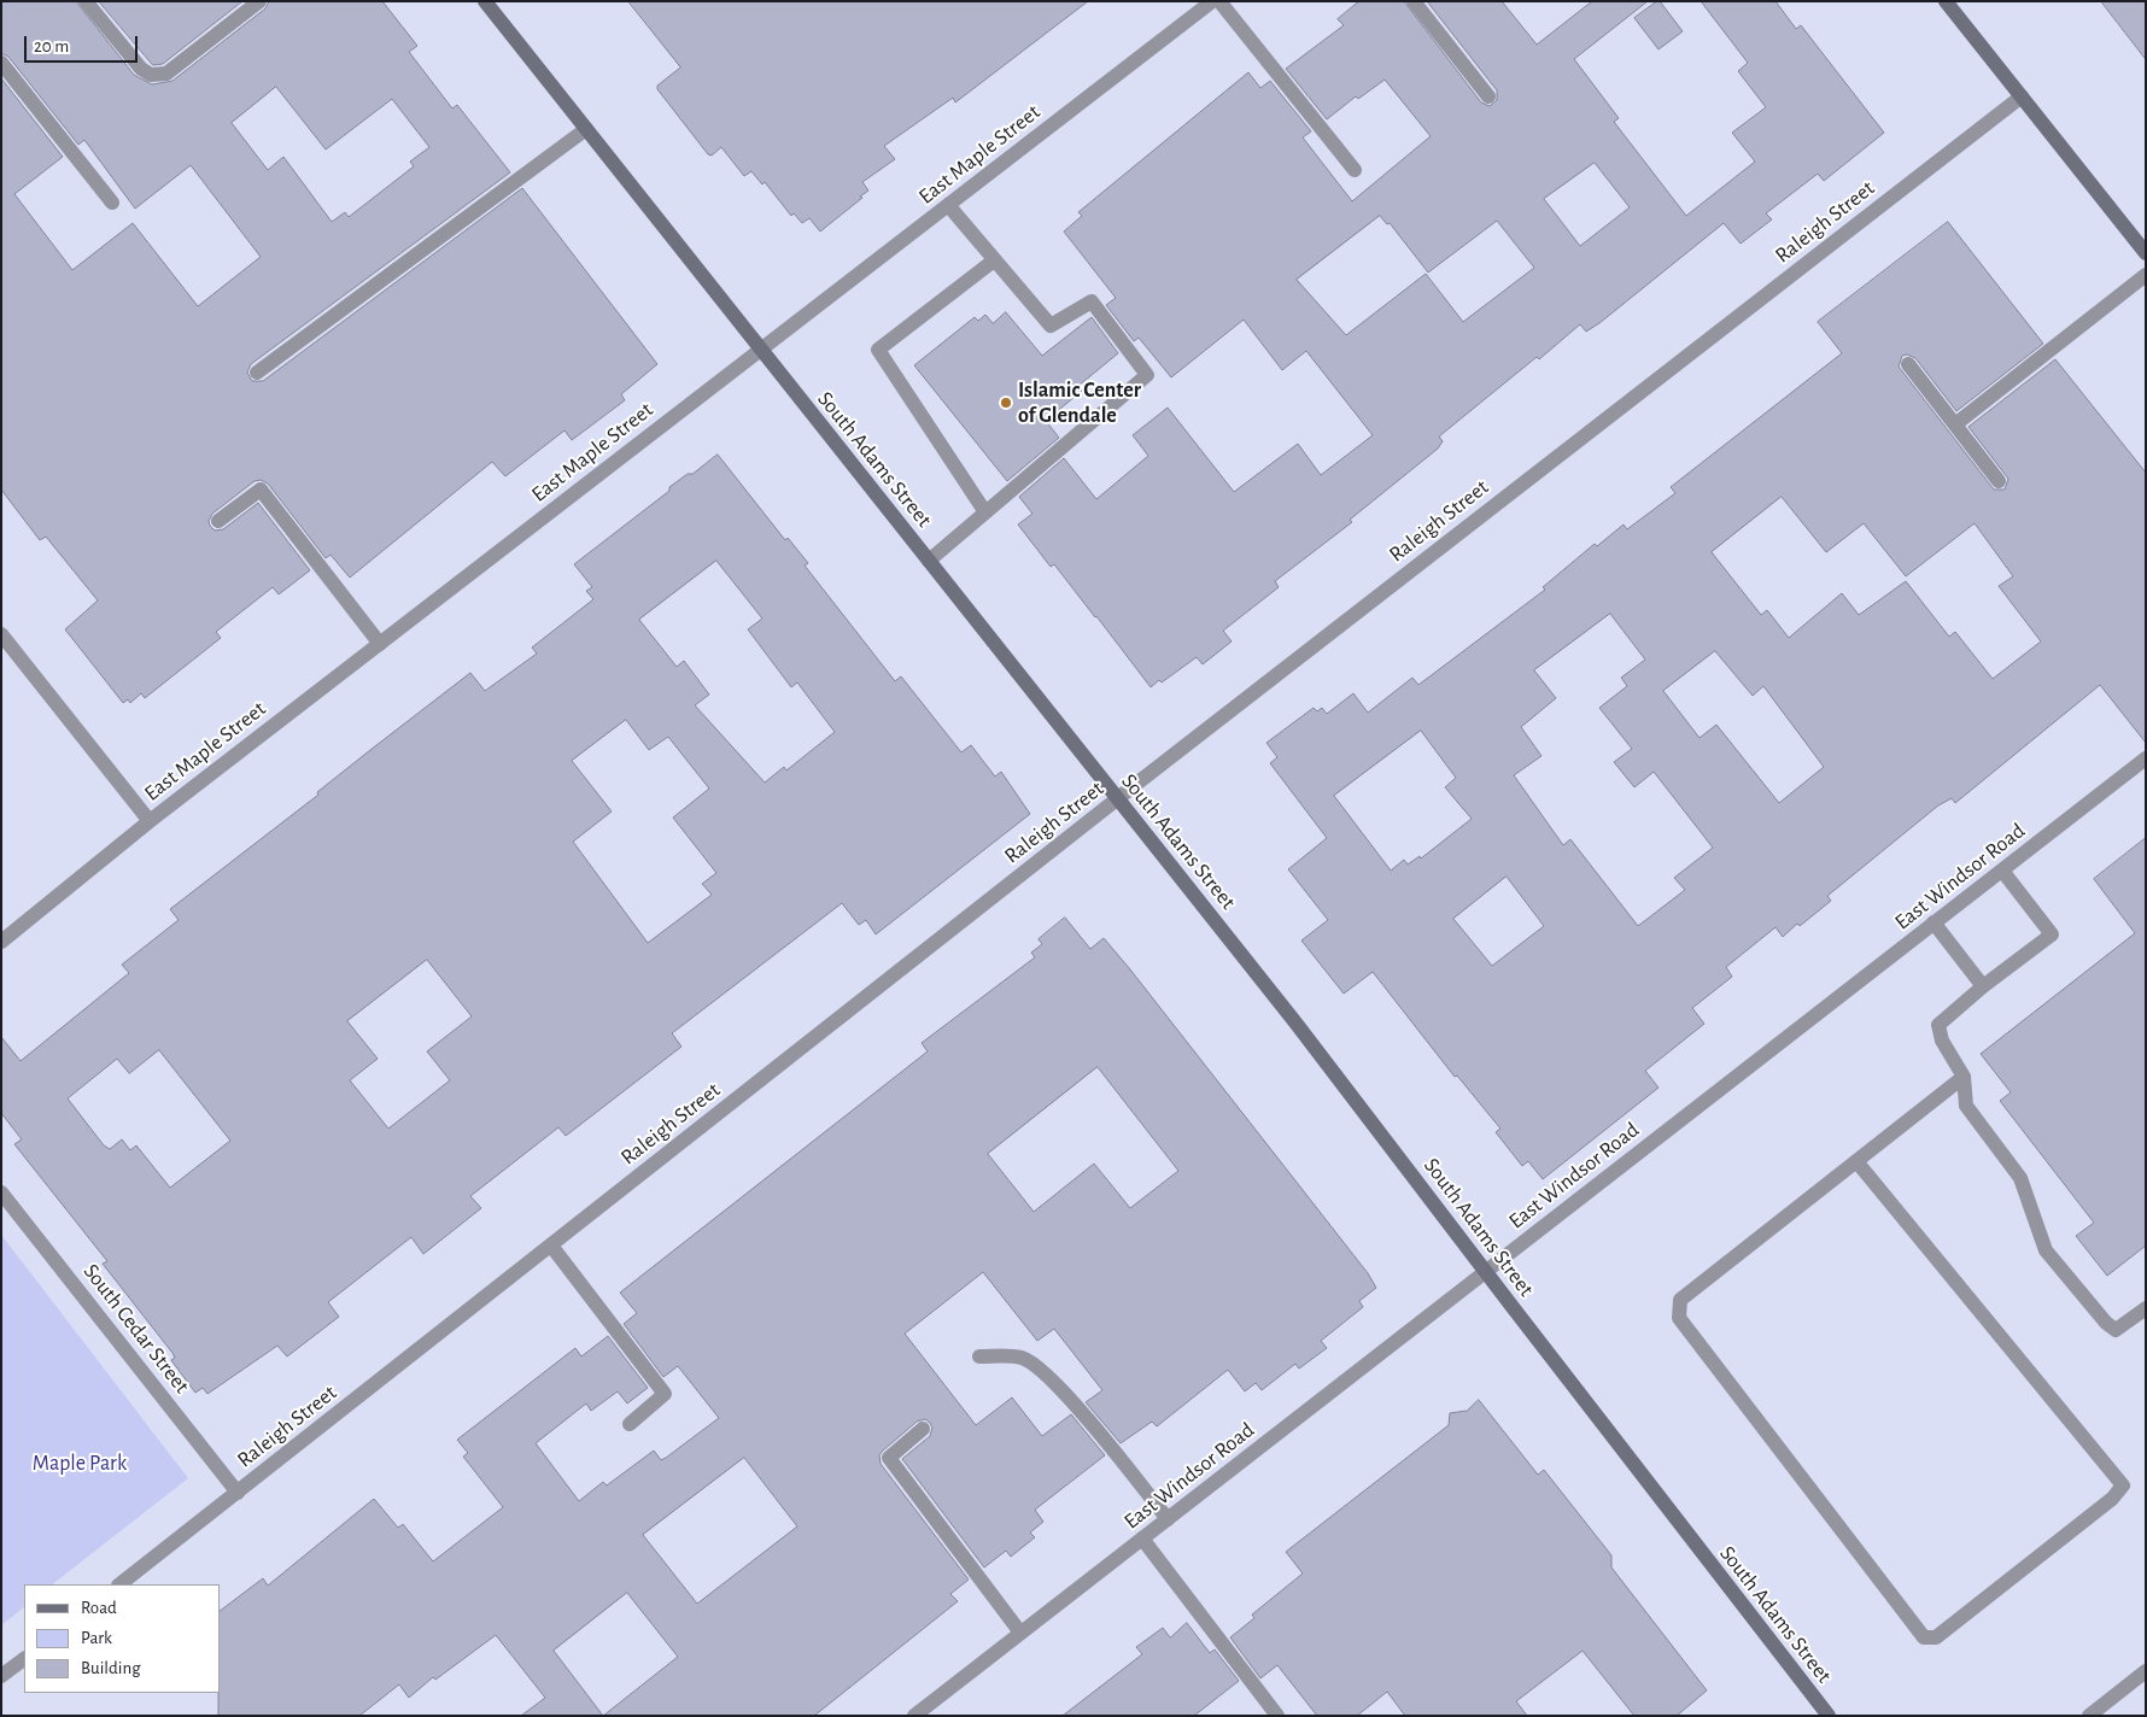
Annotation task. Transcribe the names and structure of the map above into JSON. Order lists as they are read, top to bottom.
{
  "streets": {
    "street": [
      "East Maple Street",
      "Raleigh Street",
      "South Adams Street",
      "East Windsor Road",
      "South Cedar Street"
    ]
  },
  "crossings": [
    ["East Maple Street", "South Adams Street"],
    ["Raleigh Street", "South Adams Street"],
    ["Raleigh Street", "South Cedar Street"],
    ["South Adams Street", "East Windsor Road"]
  ],
  "parks": ["Maple Park"],
  "places": ["Islamic Center of Glendale"],
  "legend": ["Road", "Park", "Building"],
  "scale_bar": "20 m"
}
